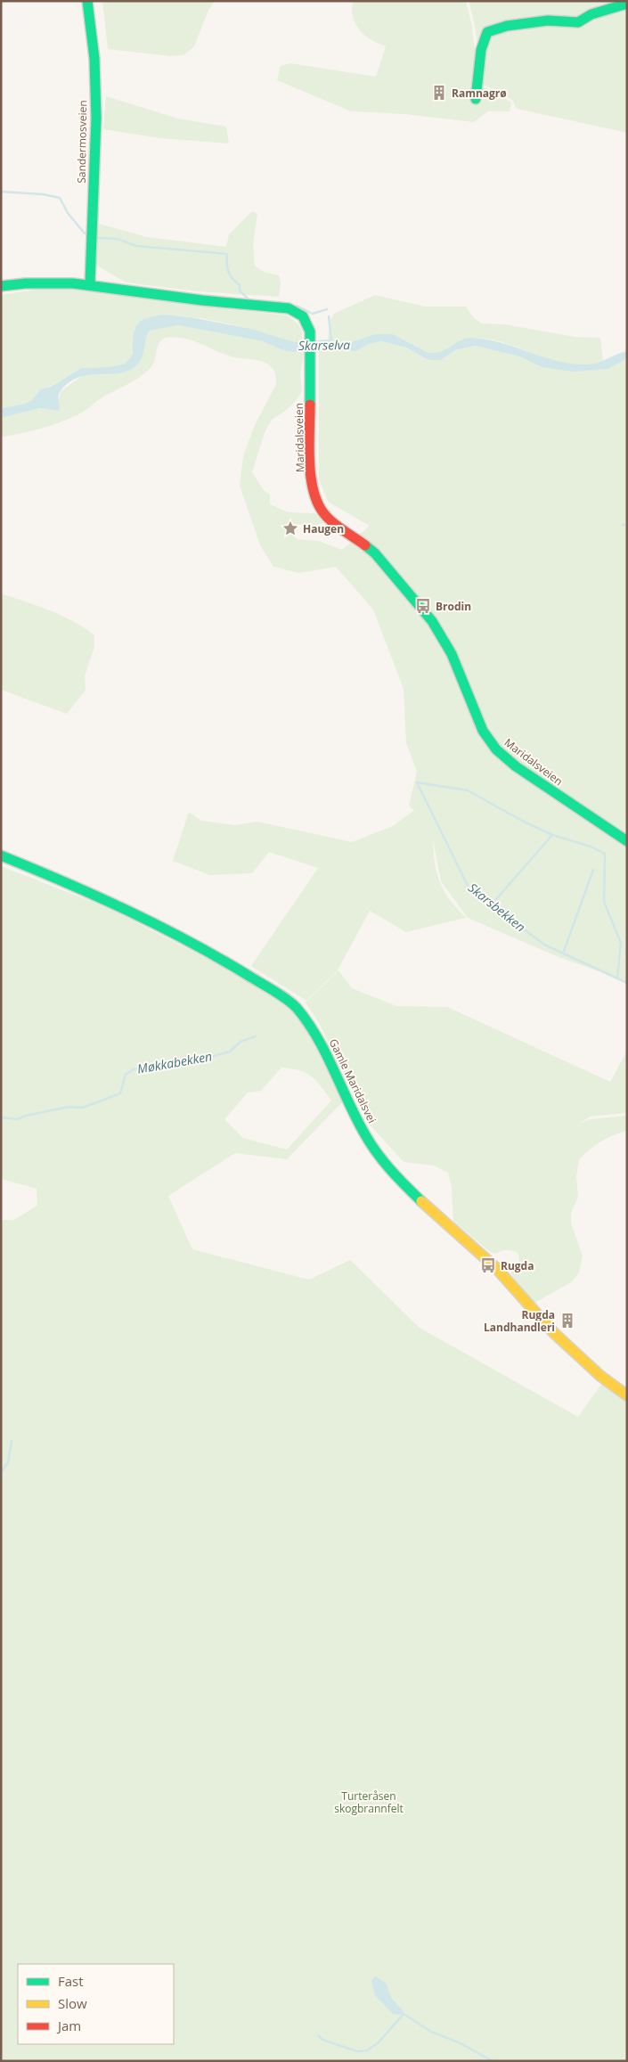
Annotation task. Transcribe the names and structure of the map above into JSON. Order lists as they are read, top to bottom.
{
  "streets": {
    "street": ["Sandermosveien", "Maridalsveien", "Gamle Maridalsvei"]
  },
  "crossings": [
    ["Sandermosveien", "Maridalsveien"]
  ],
  "water": ["Skarselva", "Skarsbekken", "Møkkabekken"],
  "parks": ["Turteråsen skogbrannfelt"],
  "places": {
    "building": ["Ramnagrø", "Rugda Landhandleri"],
    "place": ["Haugen"],
    "bus stop": ["Brodin", "Rugda"]
  },
  "legend": ["Fast", "Slow", "Jam"]
}
